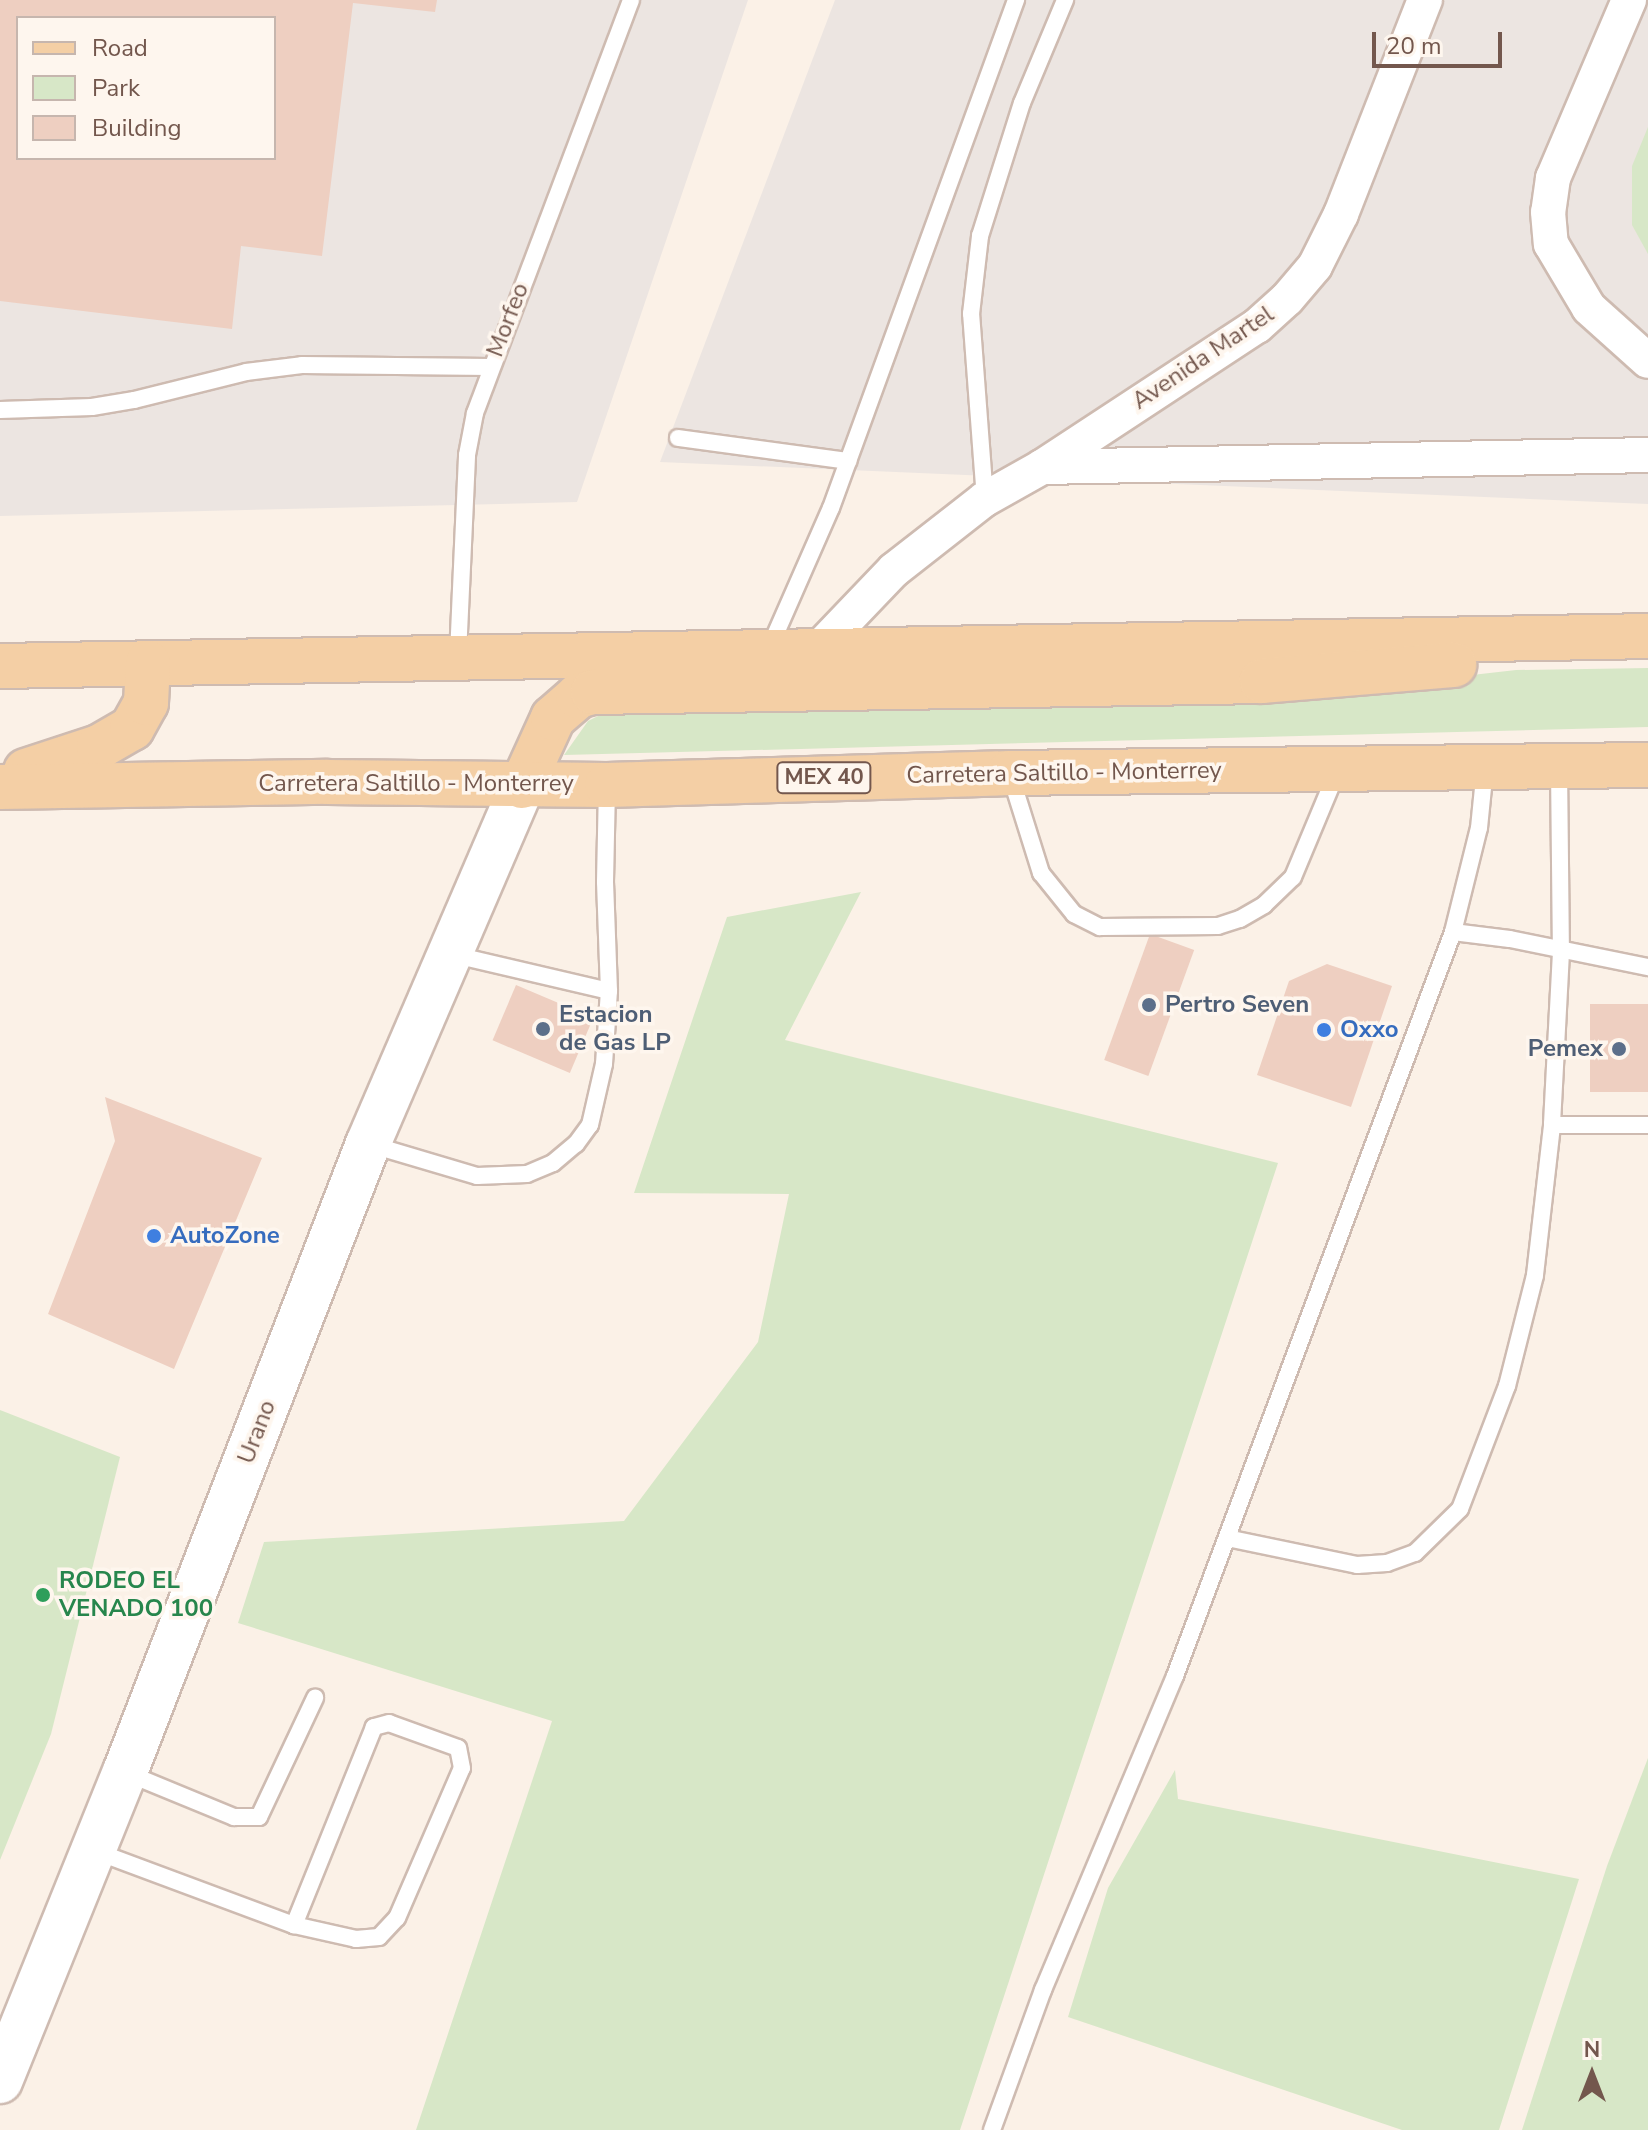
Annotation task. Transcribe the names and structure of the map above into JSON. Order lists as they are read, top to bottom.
{
  "streets": {
    "main road": ["Carretera Saltillo - Monterrey", "MEX 40"],
    "street": ["Avenida Martel", "Urano"],
    "lane": ["Morfeo"]
  },
  "crossings": [
    ["Carretera Saltillo - Monterrey", "Urano"]
  ],
  "places": [
    "Pertro Seven",
    "Estacion de Gas LP",
    "Oxxo",
    "Pemex",
    "AutoZone",
    "RODEO EL VENADO 100"
  ],
  "legend": ["Road", "Park", "Building"],
  "scale_bar": "20 m",
  "north": "top"
}
